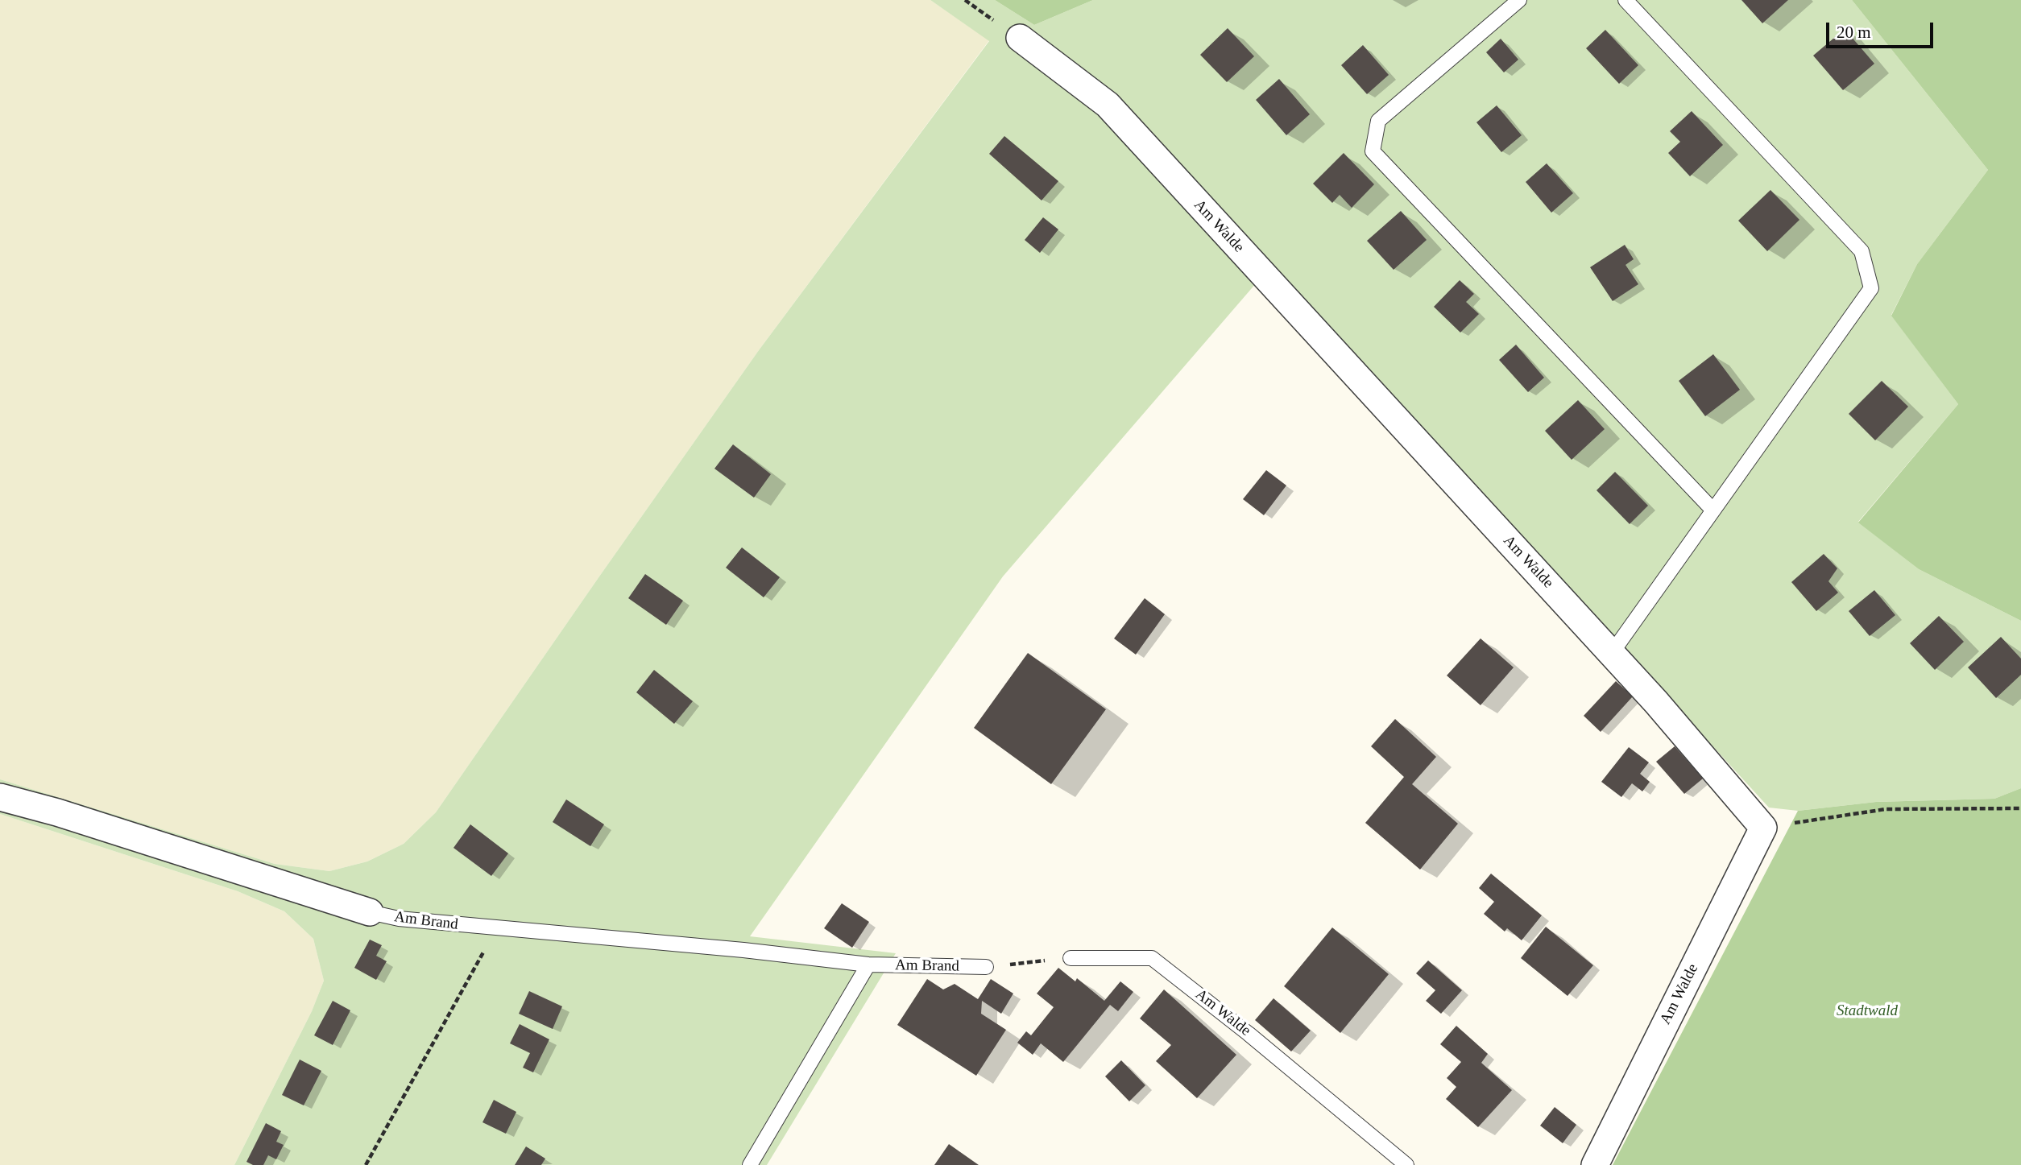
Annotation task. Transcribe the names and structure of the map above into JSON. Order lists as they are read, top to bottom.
{
  "streets": {
    "street": ["Am Walde", "Am Brand"]
  },
  "parks": ["Stadtwald"],
  "scale_bar": "20 m"
}
